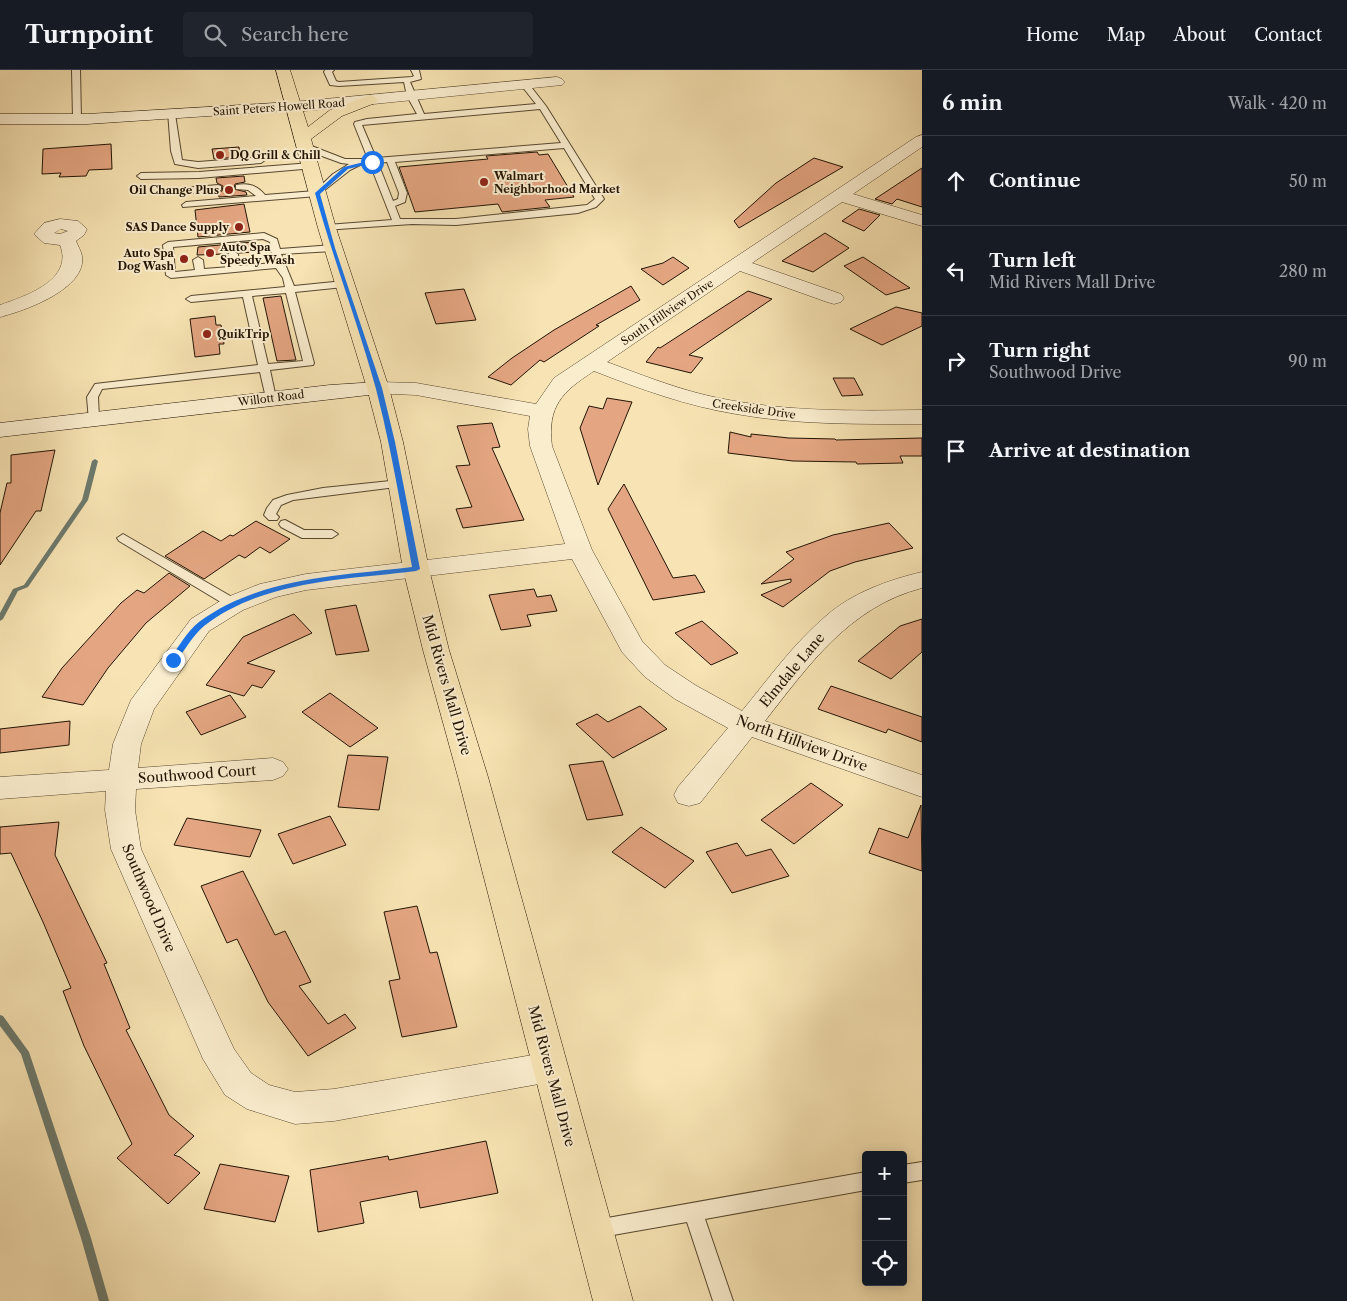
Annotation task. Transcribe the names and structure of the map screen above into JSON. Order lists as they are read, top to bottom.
{
  "streets": {
    "main road": ["Mid Rivers Mall Drive"],
    "street": [
      "Saint Peters Howell Road",
      "South Hillview Drive",
      "Willott Road",
      "Creekside Drive",
      "Elmdale Lane",
      "North Hillview Drive",
      "Southwood Court",
      "Southwood Drive"
    ]
  },
  "crossings": [
    ["Saint Peters Howell Road", "Mid Rivers Mall Drive"],
    ["South Hillview Drive", "Willott Road"],
    ["South Hillview Drive", "Creekside Drive"],
    ["South Hillview Drive", "North Hillview Drive"],
    ["South Hillview Drive", "Southwood Drive"],
    ["Willott Road", "Mid Rivers Mall Drive"],
    ["Elmdale Lane", "North Hillview Drive"],
    ["Mid Rivers Mall Drive", "Southwood Drive"],
    ["North Hillview Drive", "Southwood Drive"],
    ["Southwood Court", "Southwood Drive"]
  ],
  "places": [
    "DQ Grill & Chill",
    "Walmart Neighborhood Market",
    "Oil Change Plus",
    "SAS Dance Supply",
    "Auto Spa Speedy Wash",
    "Auto Spa Dog Wash",
    "QuikTrip"
  ],
  "page": {
    "header": "Turnpoint",
    "search": "Search here",
    "nav": [
      "Home",
      "Map",
      "About",
      "Contact"
    ],
    "heading": ["6 min", "Walk · 420 m"],
    "list": [
      ["Continue", "50 m"],
      ["Turn left", "Mid Rivers Mall Drive", "280 m"],
      ["Turn right", "Southwood Drive", "90 m"],
      "Arrive at destination"
    ],
    "map_buttons": ["+", "−"]
  }
}
